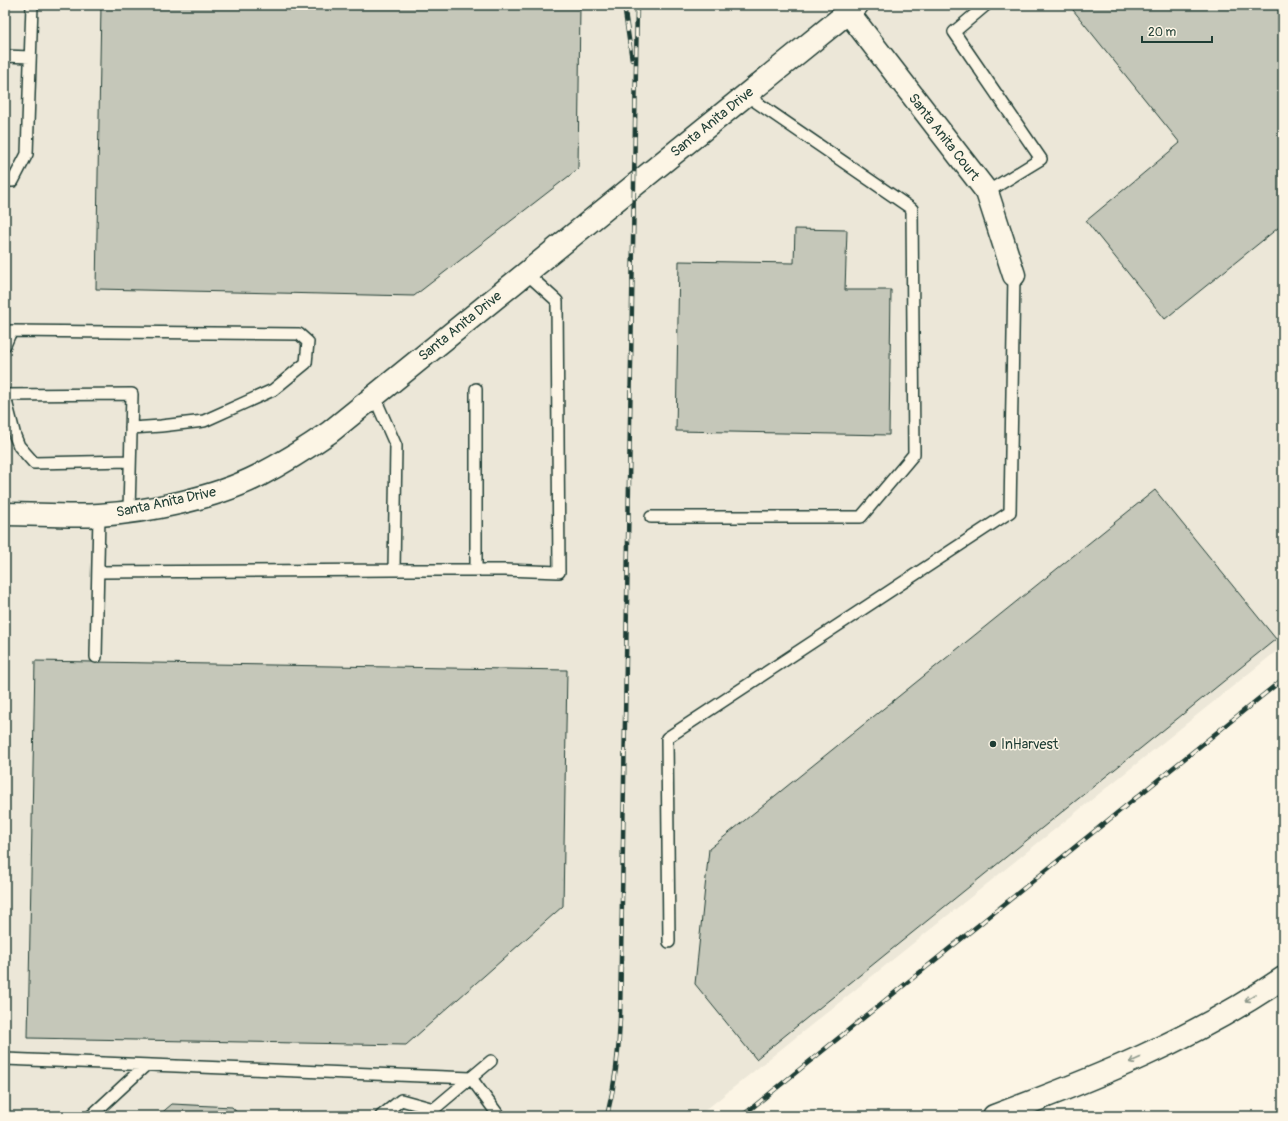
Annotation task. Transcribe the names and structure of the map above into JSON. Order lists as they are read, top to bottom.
{
  "streets": {
    "main road": ["Santa Anita Drive", "Santa Anita Court"]
  },
  "crossings": [
    ["Santa Anita Drive", "Santa Anita Court"]
  ],
  "places": ["InHarvest"],
  "scale_bar": "20 m"
}
